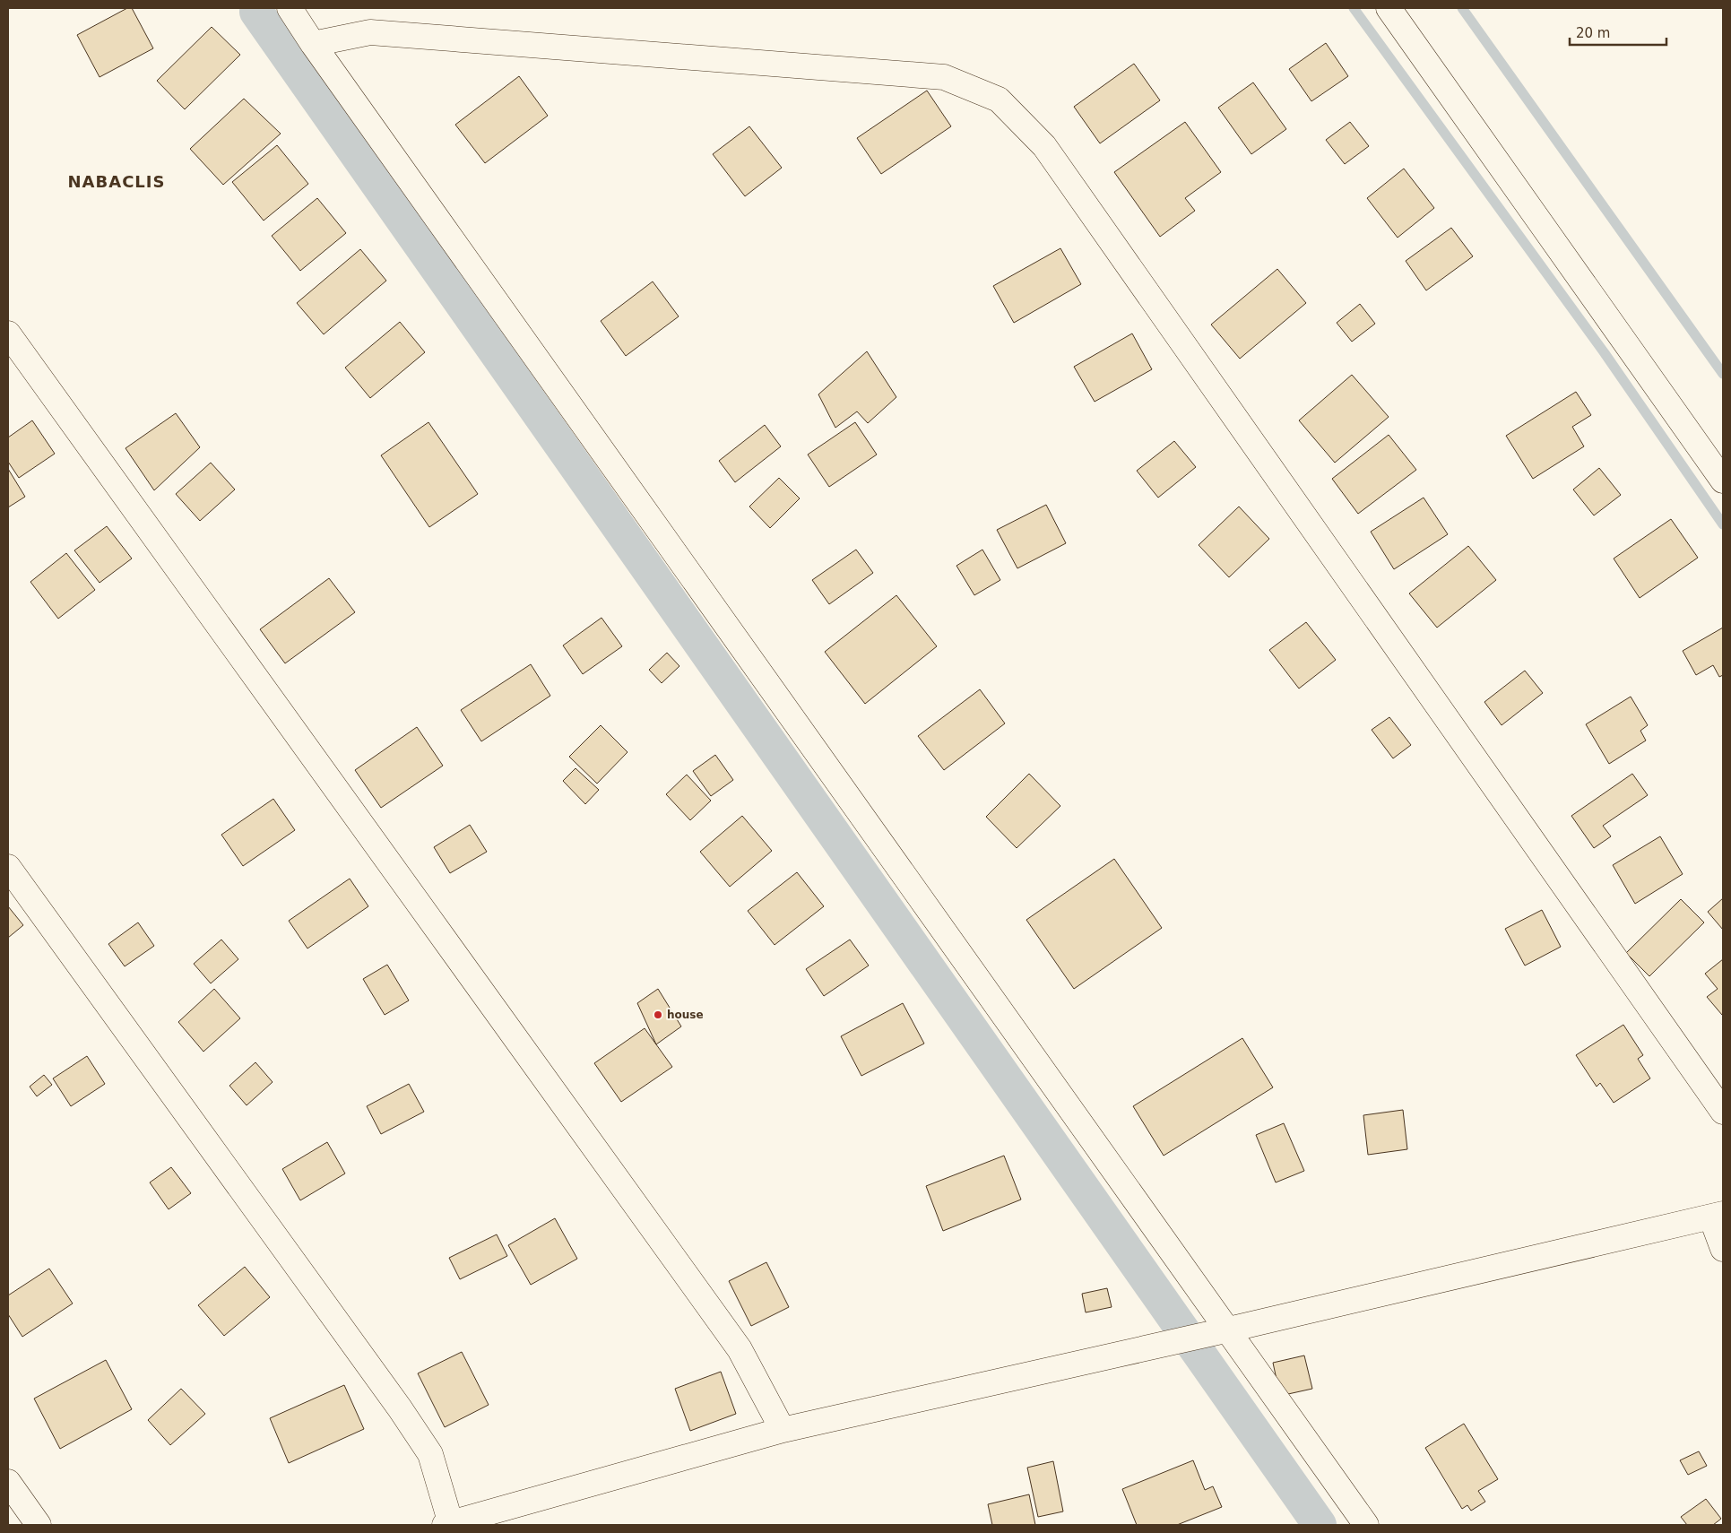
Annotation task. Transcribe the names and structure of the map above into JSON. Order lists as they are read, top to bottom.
{
  "districts": ["NABACLIS"],
  "places": ["house"],
  "scale_bar": "20 m"
}
